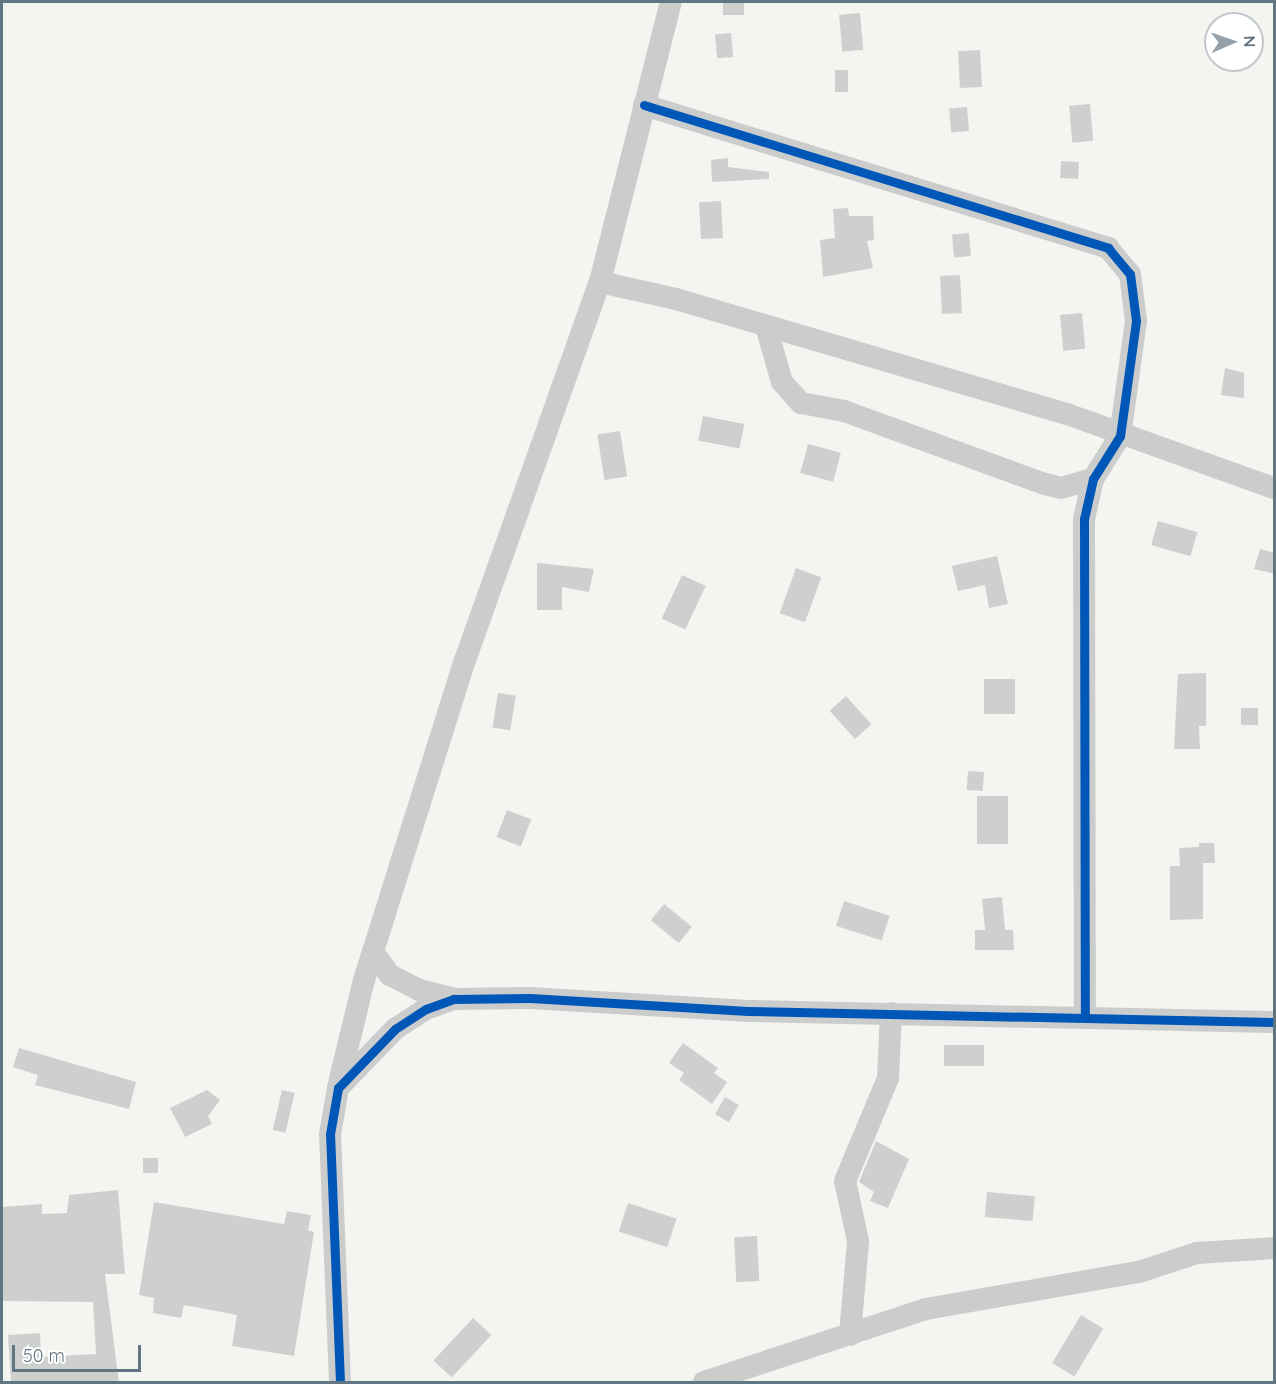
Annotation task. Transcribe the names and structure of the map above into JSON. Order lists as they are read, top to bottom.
{
  "scale_bar": "50 m",
  "north": "right"
}
